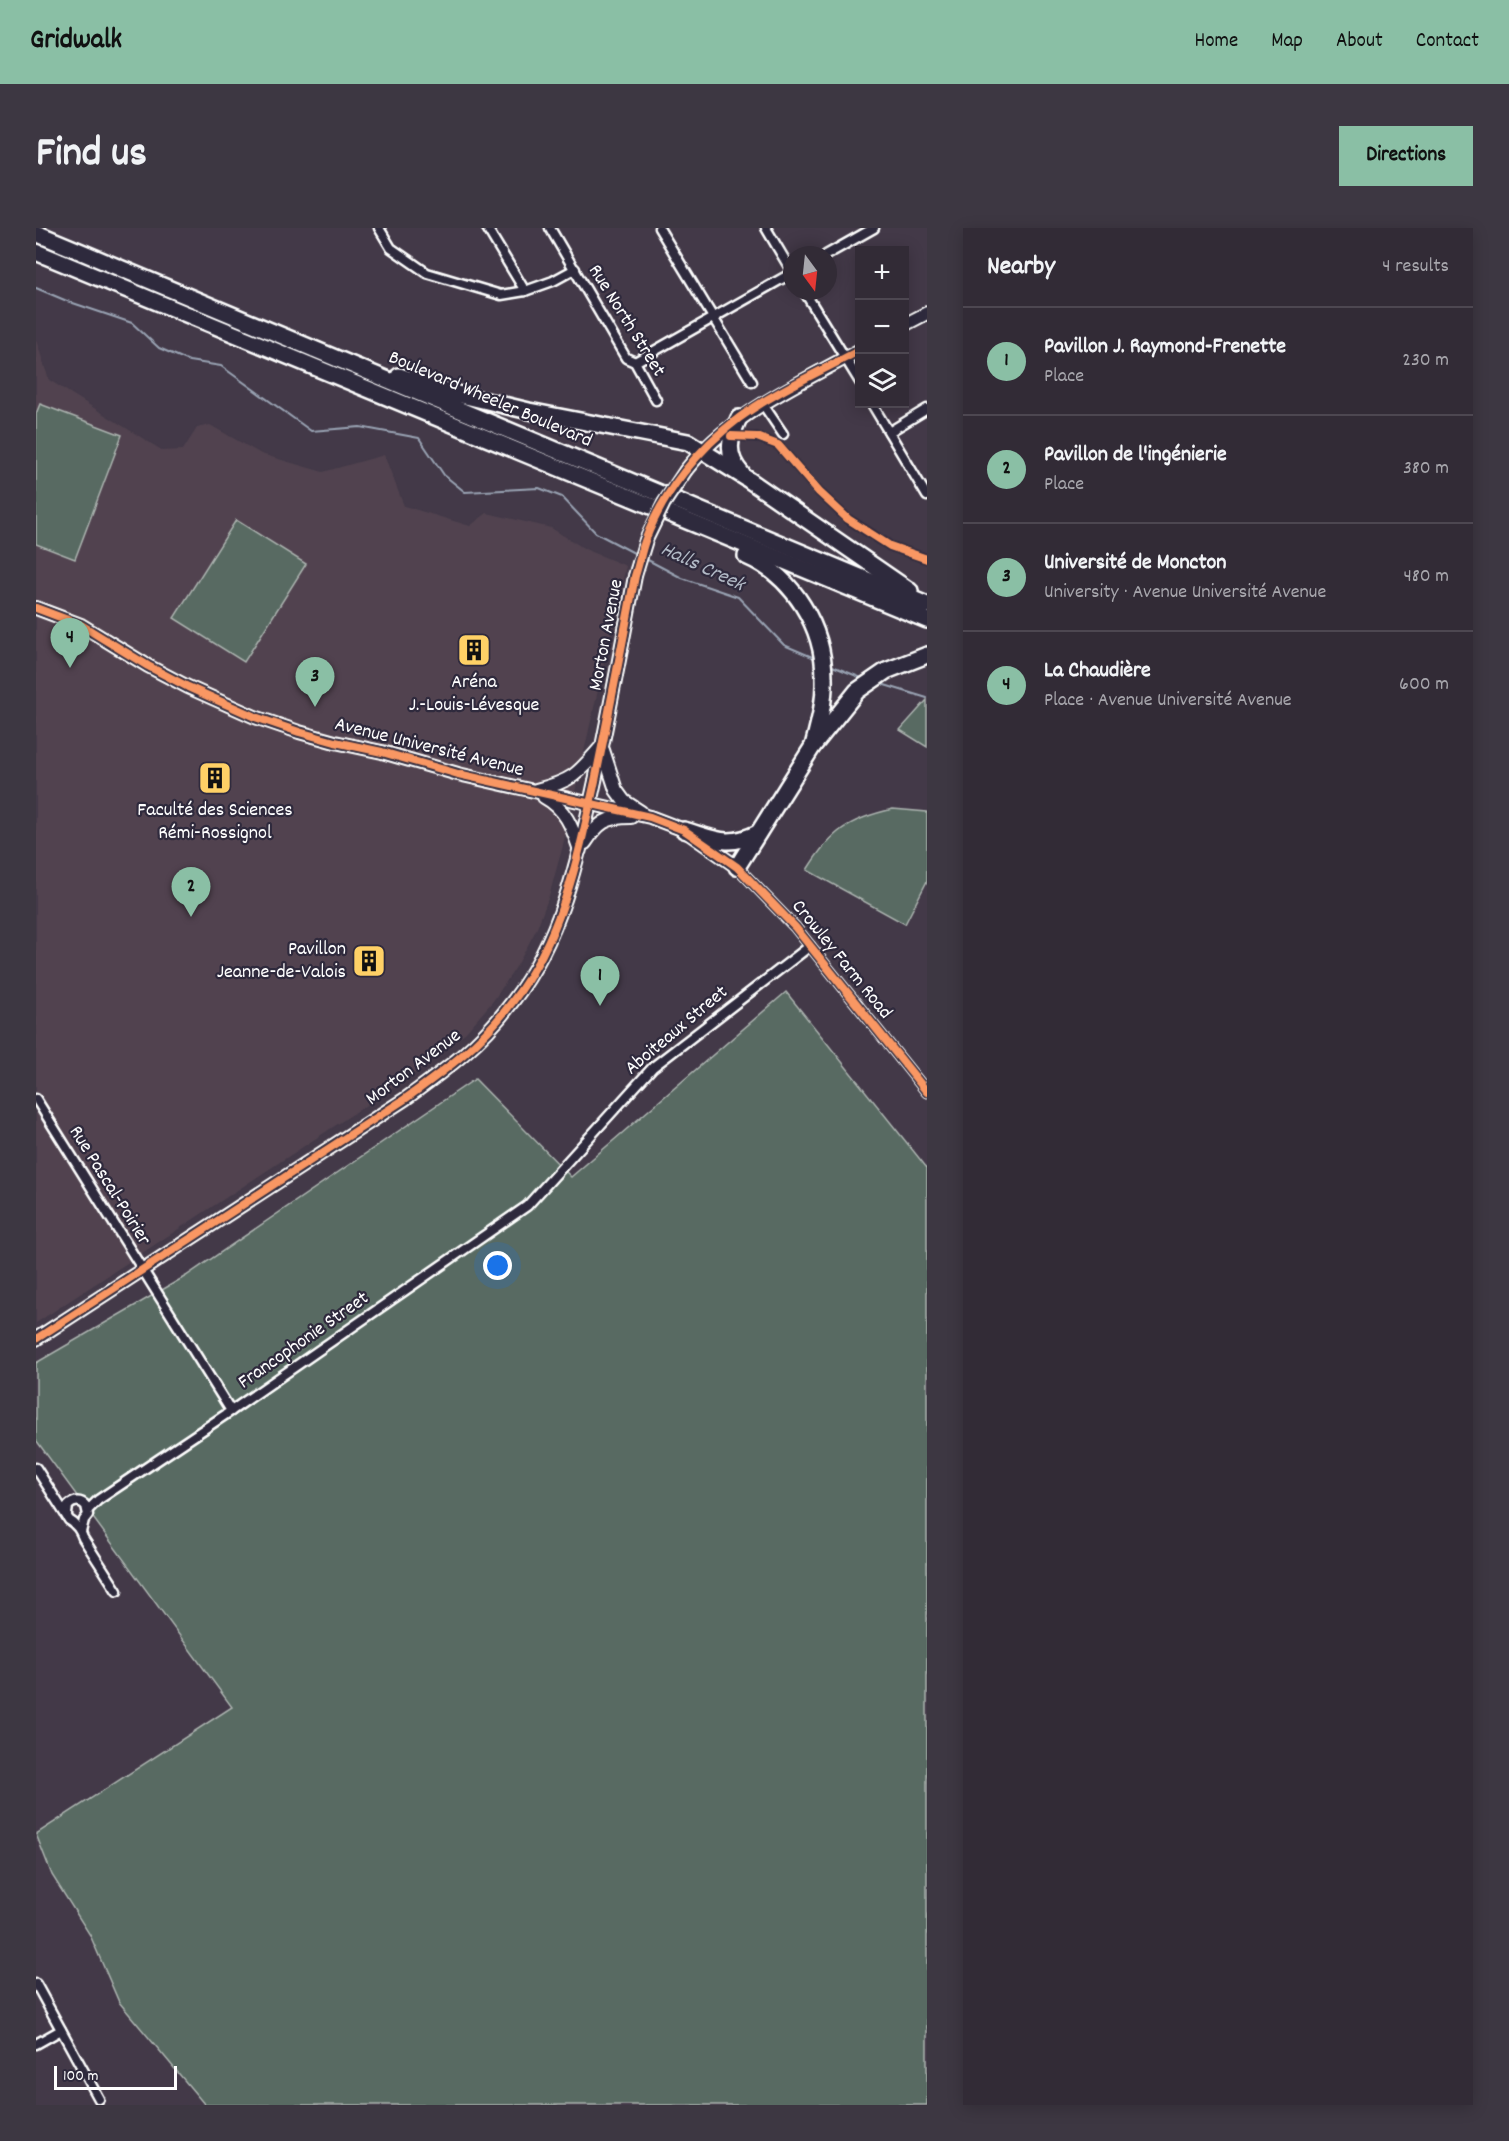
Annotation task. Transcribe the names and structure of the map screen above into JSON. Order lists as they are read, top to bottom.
{
  "streets": {
    "highway": ["Boulevard Wheeler Boulevard"],
    "street": [
      "Rue North Street",
      "Morton Avenue",
      "Avenue Université Avenue",
      "Crowley Farm Road",
      "Aboiteaux Street",
      "Rue Pascal-Poirier",
      "Francophonie Street"
    ]
  },
  "crossings": [
    ["Morton Avenue", "Avenue Université Avenue"],
    ["Morton Avenue", "Crowley Farm Road"],
    ["Morton Avenue", "Rue Pascal-Poirier"],
    ["Avenue Université Avenue", "Crowley Farm Road"],
    ["Crowley Farm Road", "Aboiteaux Street"],
    ["Aboiteaux Street", "Francophonie Street"],
    ["Rue Pascal-Poirier", "Francophonie Street"]
  ],
  "water": ["Halls Creek"],
  "places": {
    "building": ["Aréna J.-Louis-Lévesque", "Faculté des Sciences Rémi-Rossignol", "Pavillon Jeanne-de-Valois"]
  },
  "scale_bar": "100 m",
  "north": "bottom",
  "page": {
    "header": "Gridwalk",
    "nav": [
      "Home",
      "Map",
      "About",
      "Contact"
    ],
    "title": "Find us",
    "buttons": "Directions",
    "heading": ["Nearby", "4 results"],
    "map_buttons": ["+", "−"],
    "list": [
      {
        "mark": "1",
        "name": "Pavillon J. Raymond-Frenette",
        "note": "Place",
        "value": "230 m"
      },
      {
        "mark": "2",
        "name": "Pavillon de l'ingénierie",
        "note": "Place",
        "value": "380 m"
      },
      {
        "mark": "3",
        "name": "Université de Moncton",
        "note": "University · Avenue Université Avenue",
        "value": "480 m"
      },
      {
        "mark": "4",
        "name": "La Chaudière",
        "note": "Place · Avenue Université Avenue",
        "value": "600 m"
      }
    ],
    "pins": [
      "4",
      "3",
      "2",
      "1"
    ],
    "scale": "100 m"
  }
}
